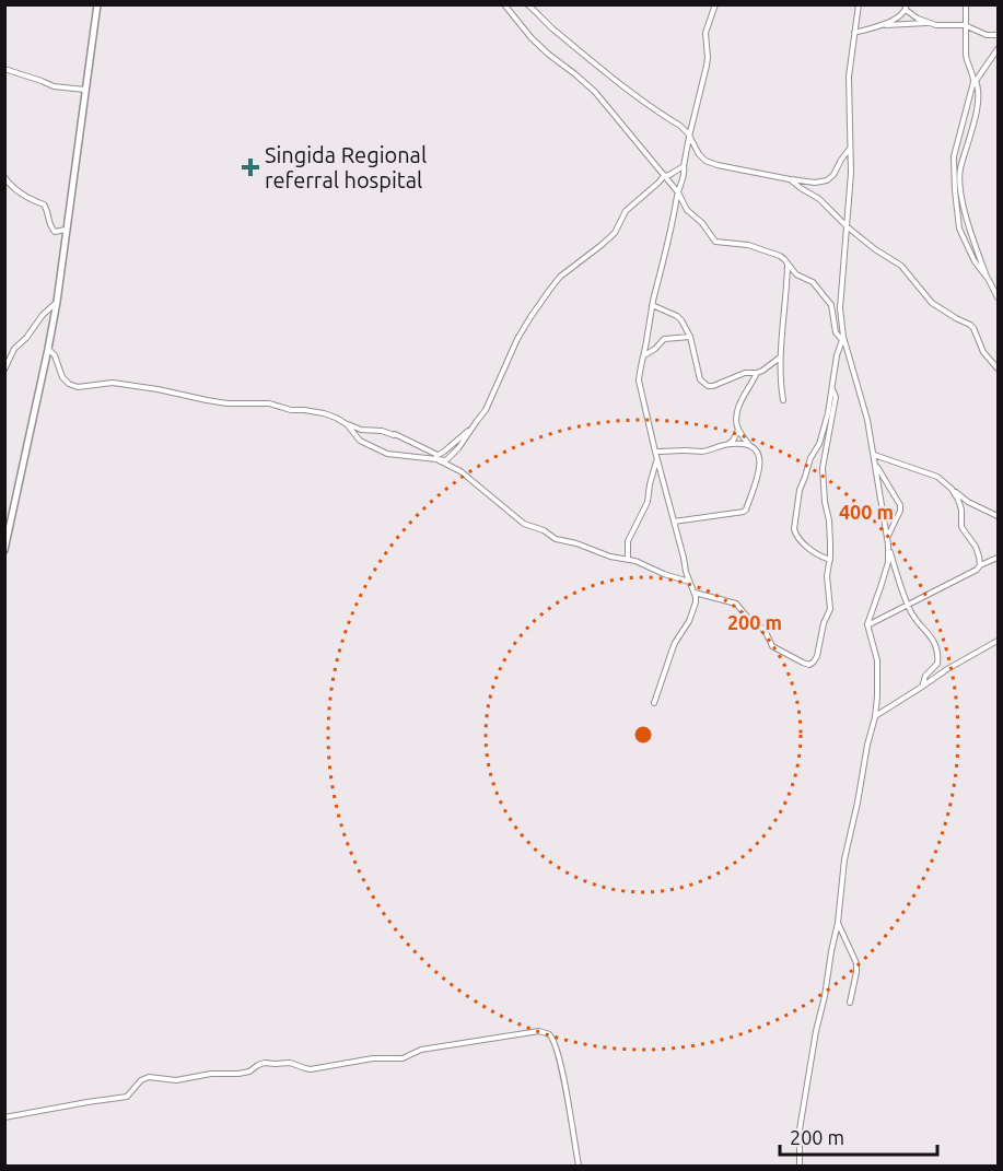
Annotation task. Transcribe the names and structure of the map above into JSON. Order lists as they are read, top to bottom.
{
  "places": {
    "health": ["Singida Regional referral hospital"]
  },
  "scale_bar": "200 m",
  "rings": ["400 m", "200 m"]
}
